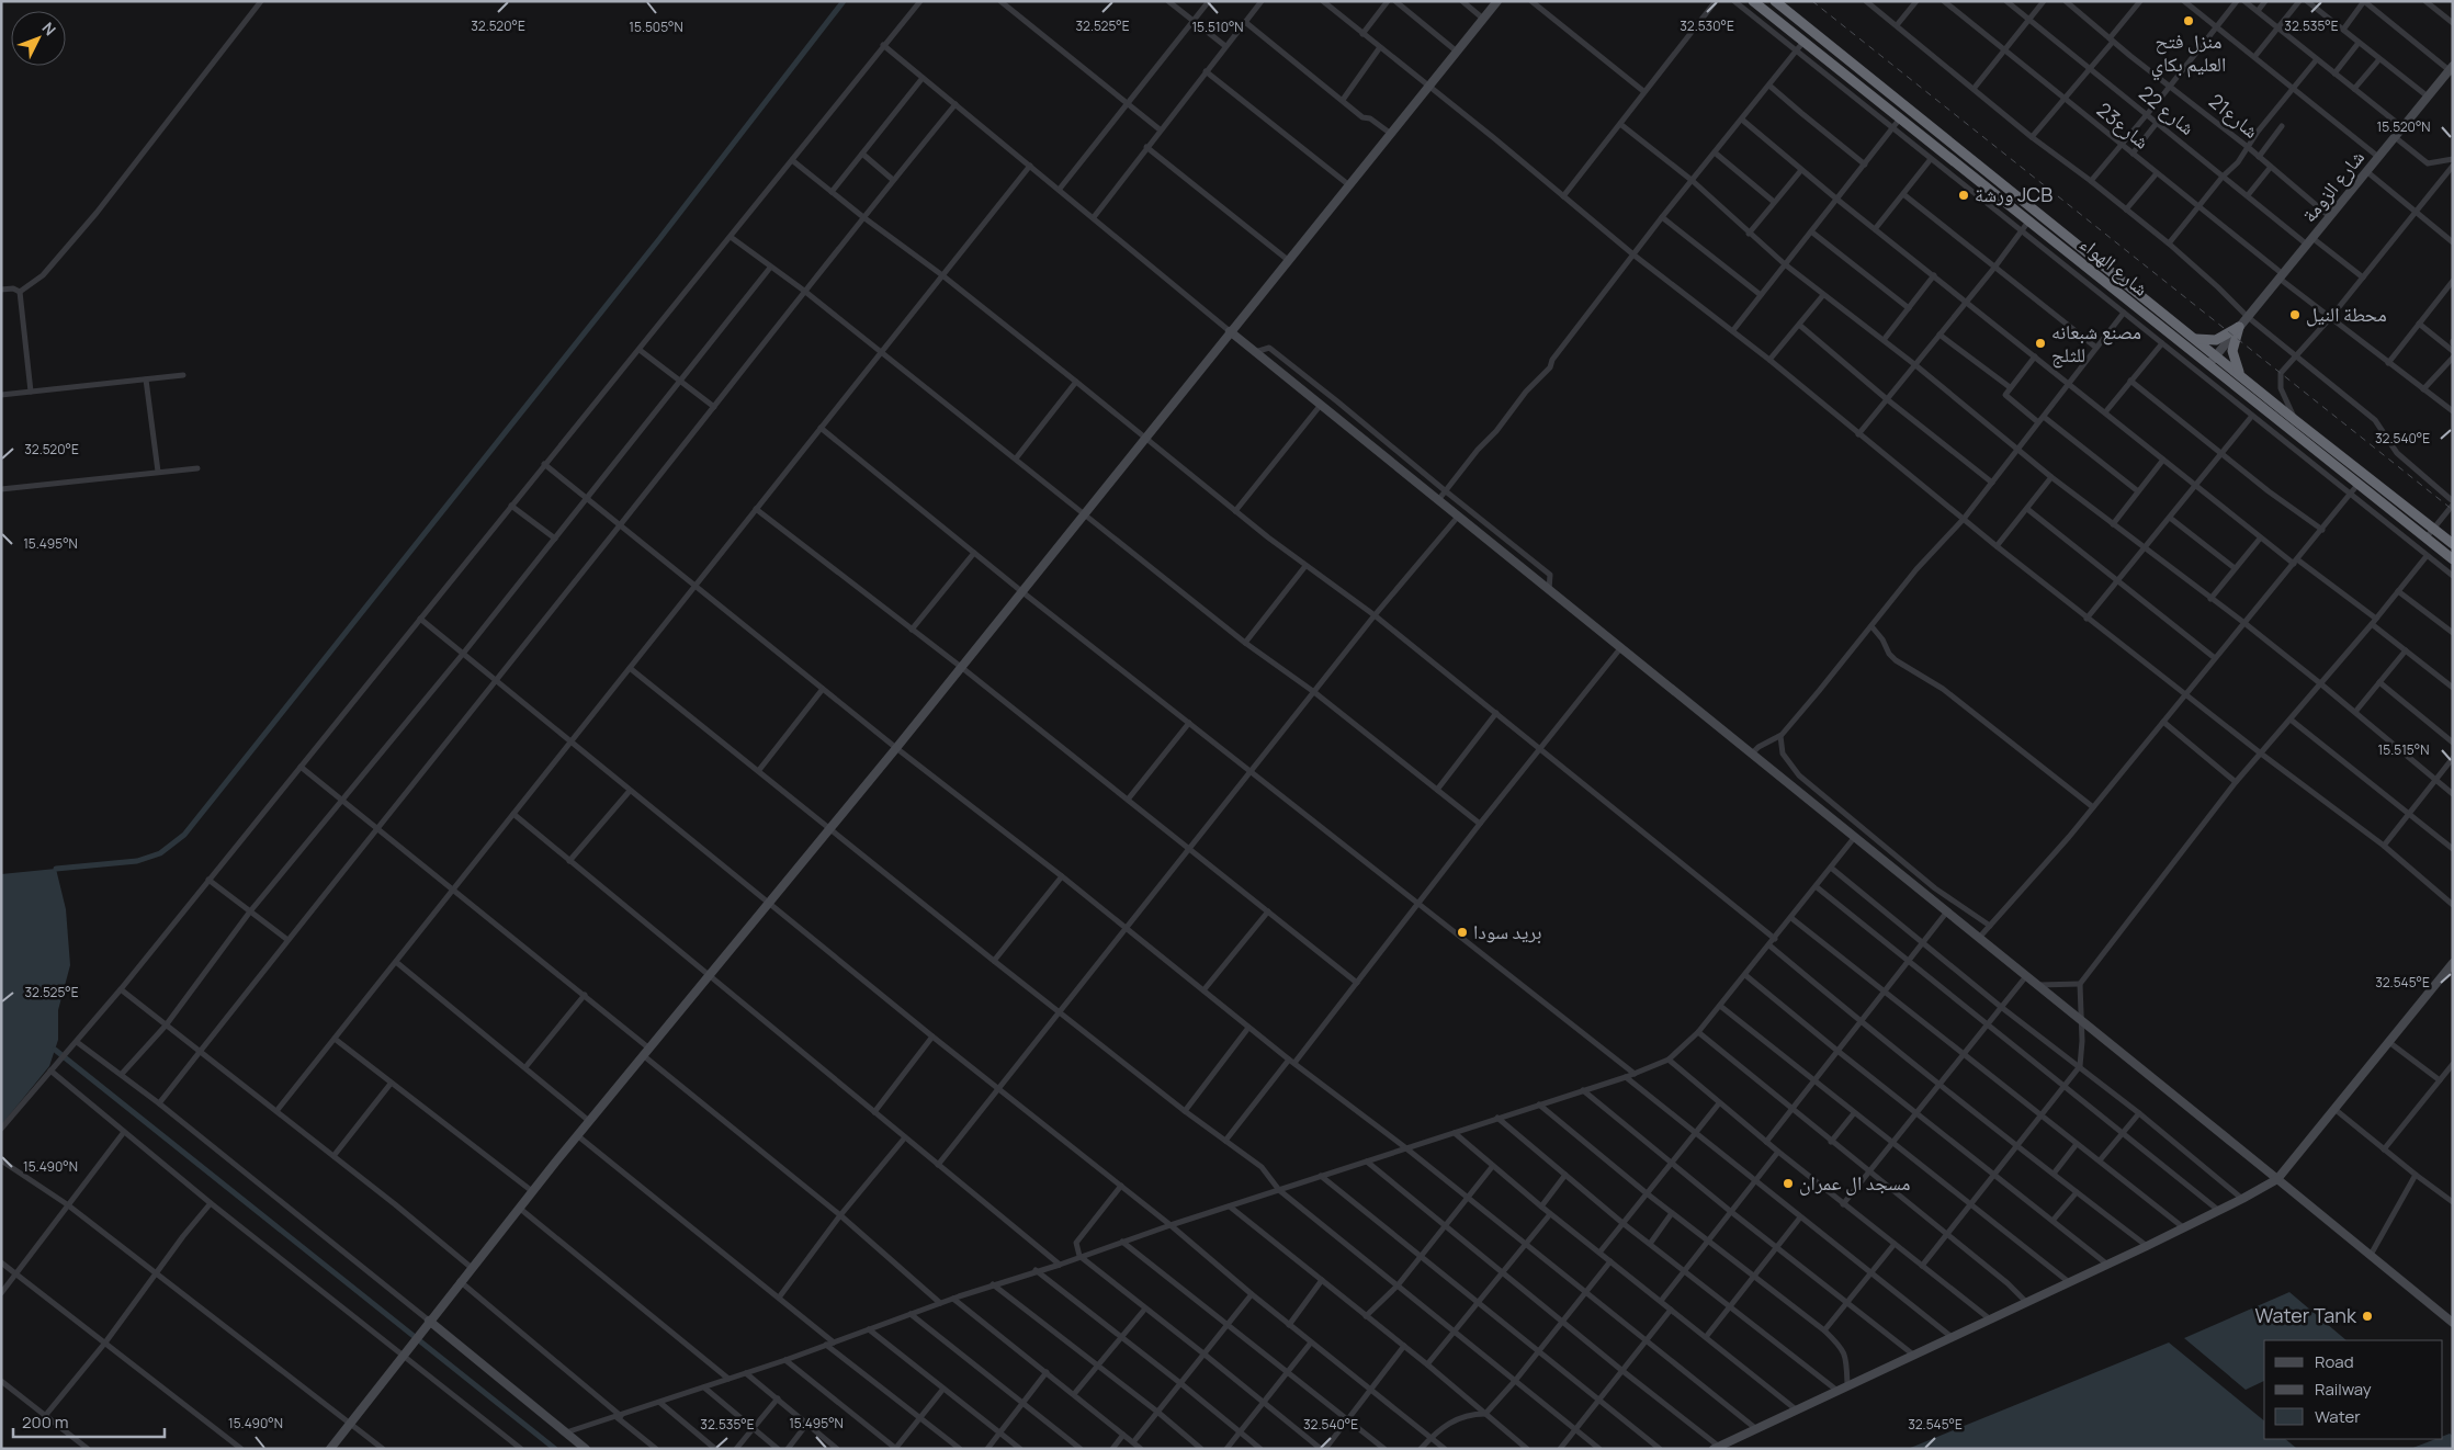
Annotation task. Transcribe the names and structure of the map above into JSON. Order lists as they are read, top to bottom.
{
  "streets": {
    "highway": ["شارع الهواء"],
    "street": [
      "شارع 22",
      "شارع21",
      "شارع23",
      "شارع الزومة"
    ]
  },
  "crossings": [
    ["شارع 22", "شارع الزومة"],
    ["شارع21", "شارع الزومة"],
    ["شارع23", "شارع الزومة"],
    ["شارع الزومة", "شارع الهواء"]
  ],
  "places": [
    "منزل فتح العليم بكاي",
    "ورشة JCB",
    "محطة النيل",
    "مصنع شبعانه للثلج",
    "بريد سودا",
    "مسجد ال عمران",
    "Water Tank"
  ],
  "legend": ["Road", "Railway", "Water"],
  "scale_bar": "200 m",
  "north": "top right",
  "coordinates": [
    "32.525°E",
    "32.535°E",
    "32.520°E",
    "32.530°E",
    "15.505°N",
    "15.510°N",
    "15.520°N",
    "32.540°E",
    "15.495°N",
    "15.515°N",
    "32.545°E",
    "15.490°N"
  ]
}
